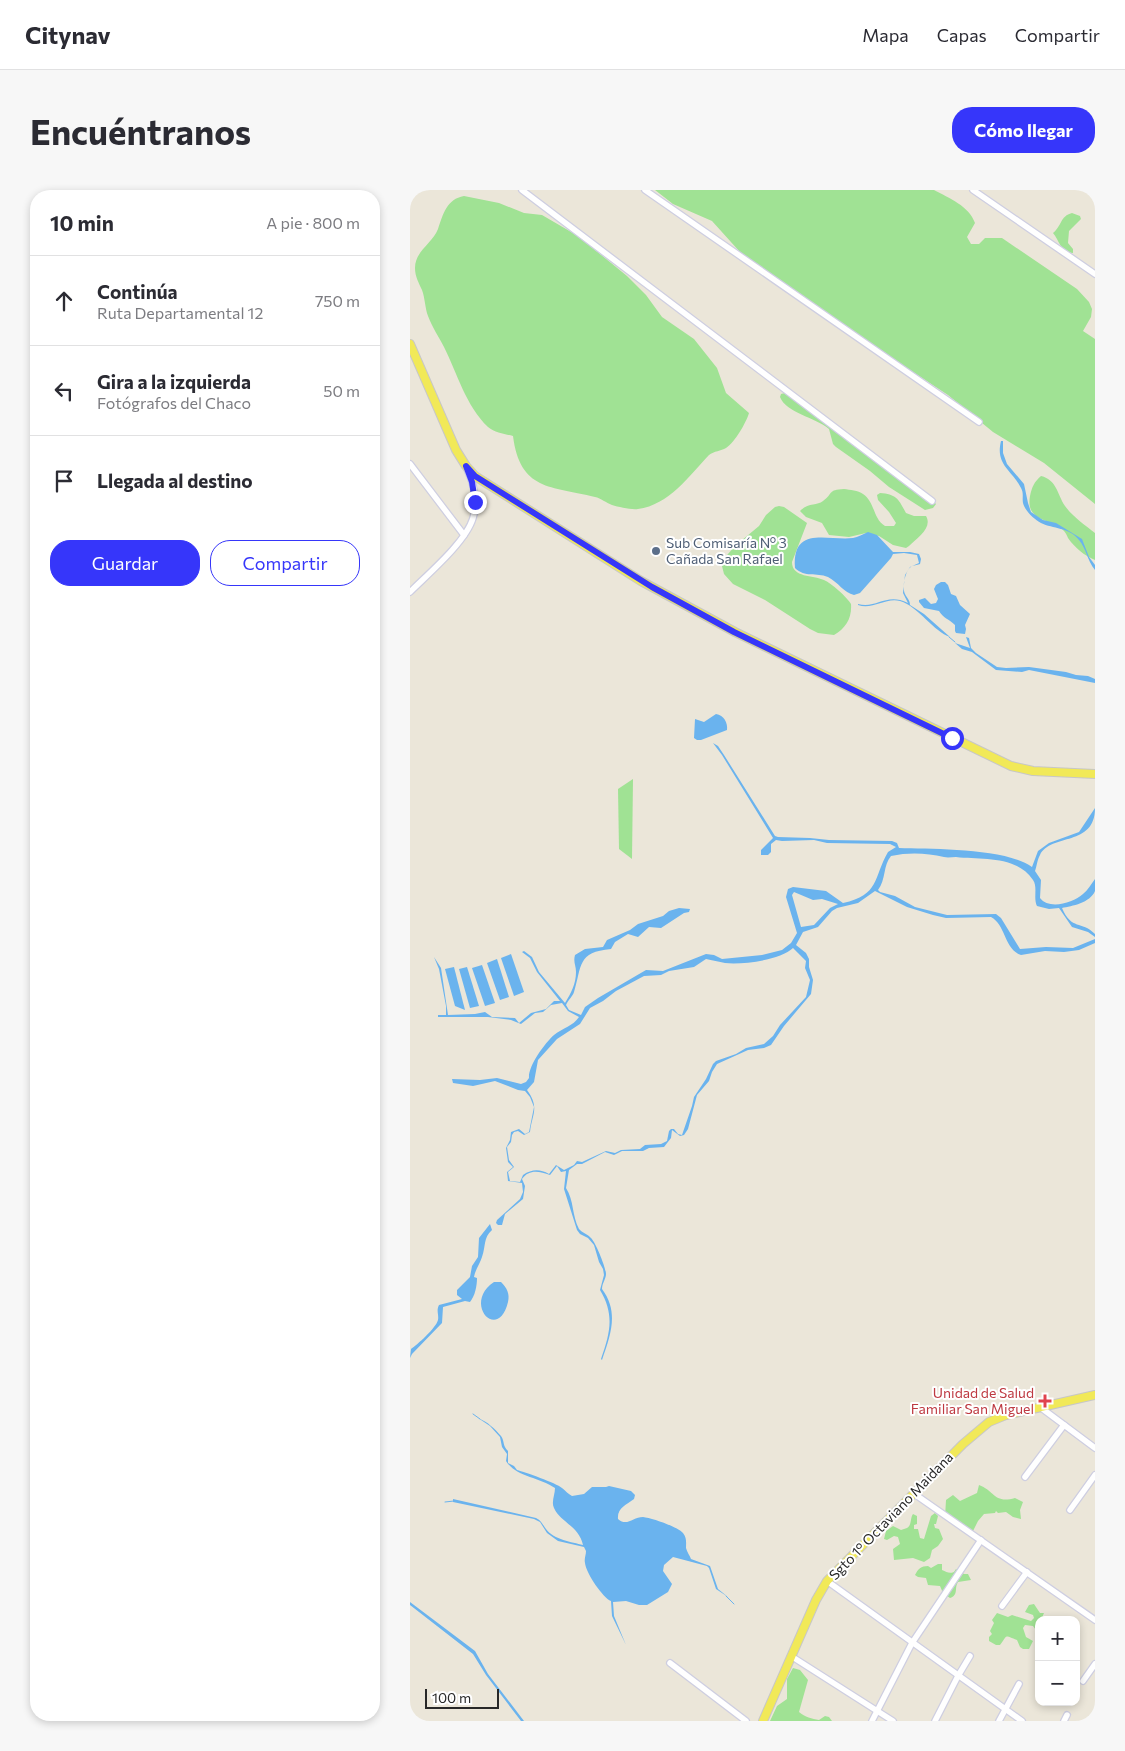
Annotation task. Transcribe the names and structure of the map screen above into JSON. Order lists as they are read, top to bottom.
{
  "streets": {
    "main road": ["Sgto 1° Octaviano Maidana"]
  },
  "places": {
    "other": ["Sub Comisaría Nº 3 Cañada San Rafael"],
    "health": ["Unidad de Salud Familiar San Miguel"]
  },
  "scale_bar": "100 m",
  "page": {
    "header": "Citynav",
    "nav": ["Mapa", "Capas", "Compartir"],
    "buttons": [
      "Cómo llegar",
      ["Guardar", "Compartir"]
    ],
    "title": "Encuéntranos",
    "heading": ["10 min", "A pie · 800 m"],
    "list": [
      ["Continúa", "Ruta Departamental 12", "750 m"],
      ["Gira a la izquierda", "Fotógrafos del Chaco", "50 m"],
      "Llegada al destino"
    ],
    "map_buttons": ["+", "−"],
    "scale": "100 m"
  }
}
